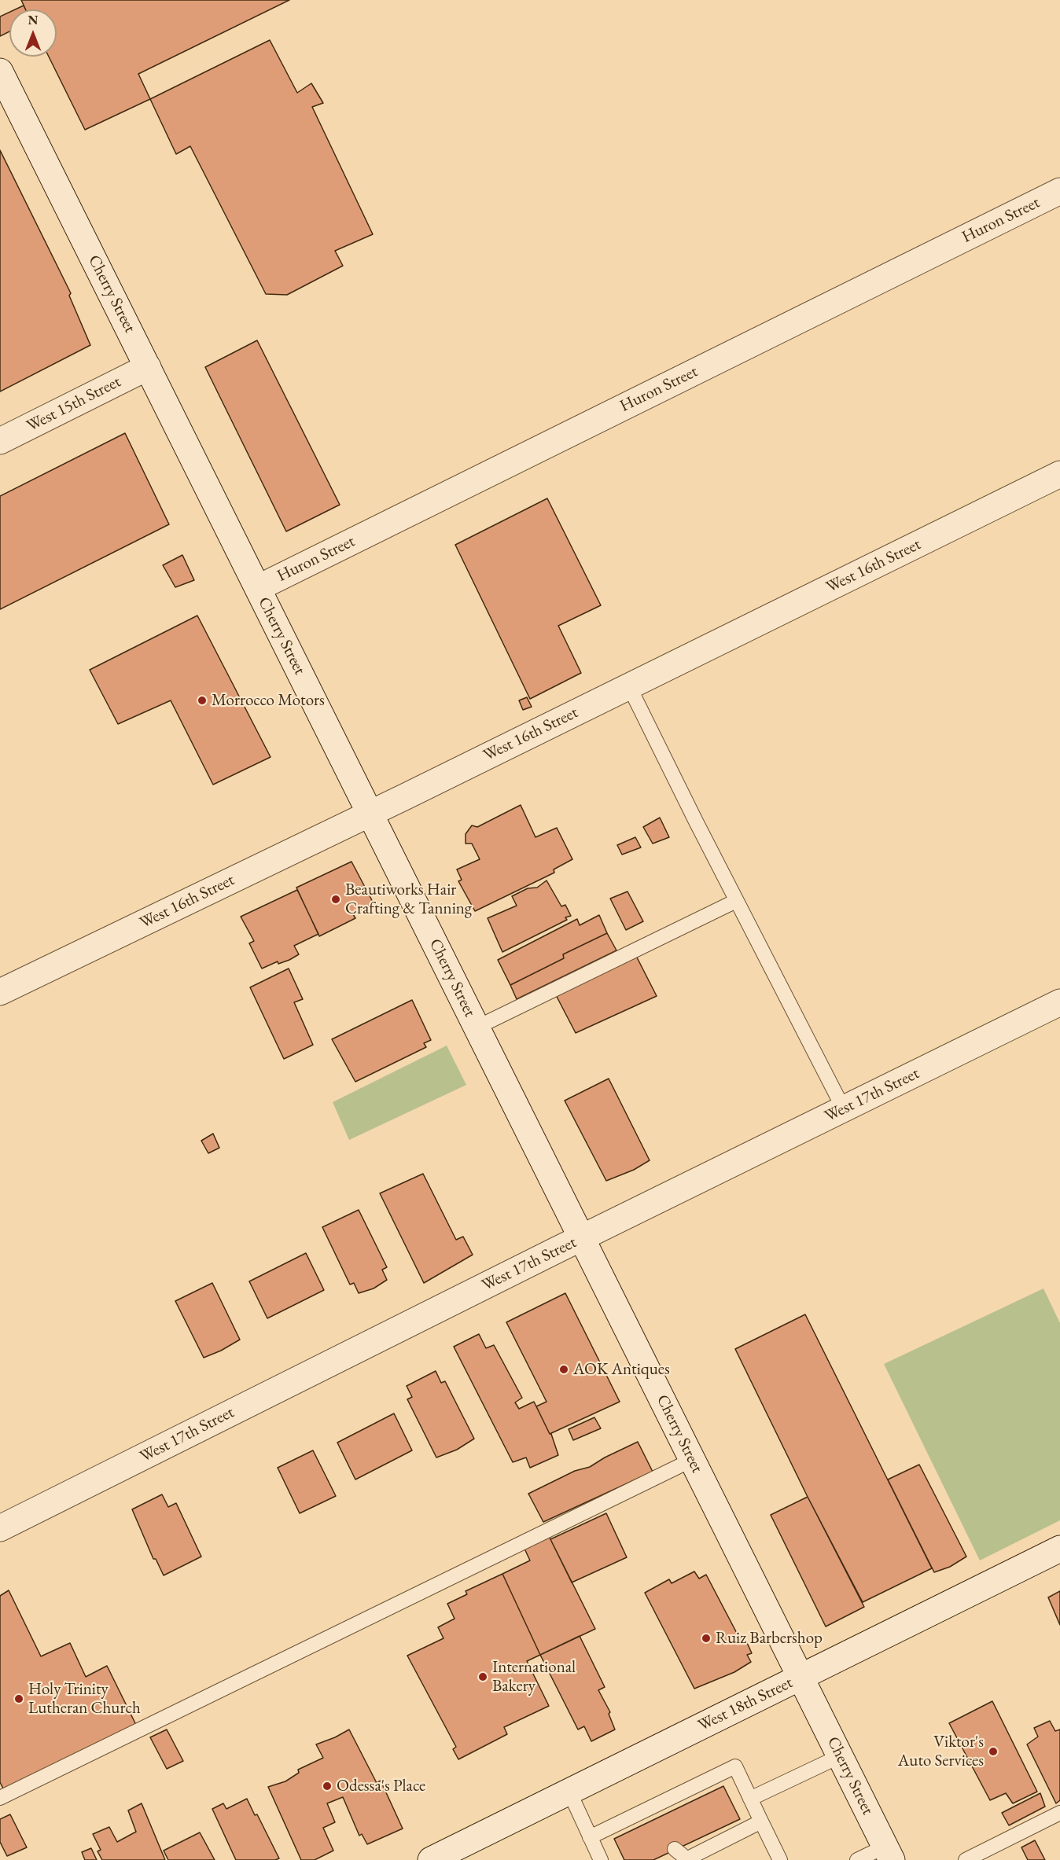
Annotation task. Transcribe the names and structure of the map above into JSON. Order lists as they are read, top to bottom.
{
  "streets": {
    "street": [
      "Huron Street",
      "Cherry Street",
      "West 15th Street",
      "West 16th Street",
      "West 17th Street",
      "West 18th Street"
    ]
  },
  "crossings": [
    ["Huron Street", "Cherry Street"],
    ["Cherry Street", "West 15th Street"],
    ["Cherry Street", "West 16th Street"],
    ["Cherry Street", "West 17th Street"],
    ["Cherry Street", "West 18th Street"]
  ],
  "places": [
    "Morrocco Motors",
    "Beautiworks Hair Crafting & Tanning",
    "AOK Antiques",
    "Ruiz Barbershop",
    "International Bakery",
    "Holy Trinity Lutheran Church",
    "Viktor's Auto Services",
    "Odessa's Place"
  ],
  "north": "top"
}
